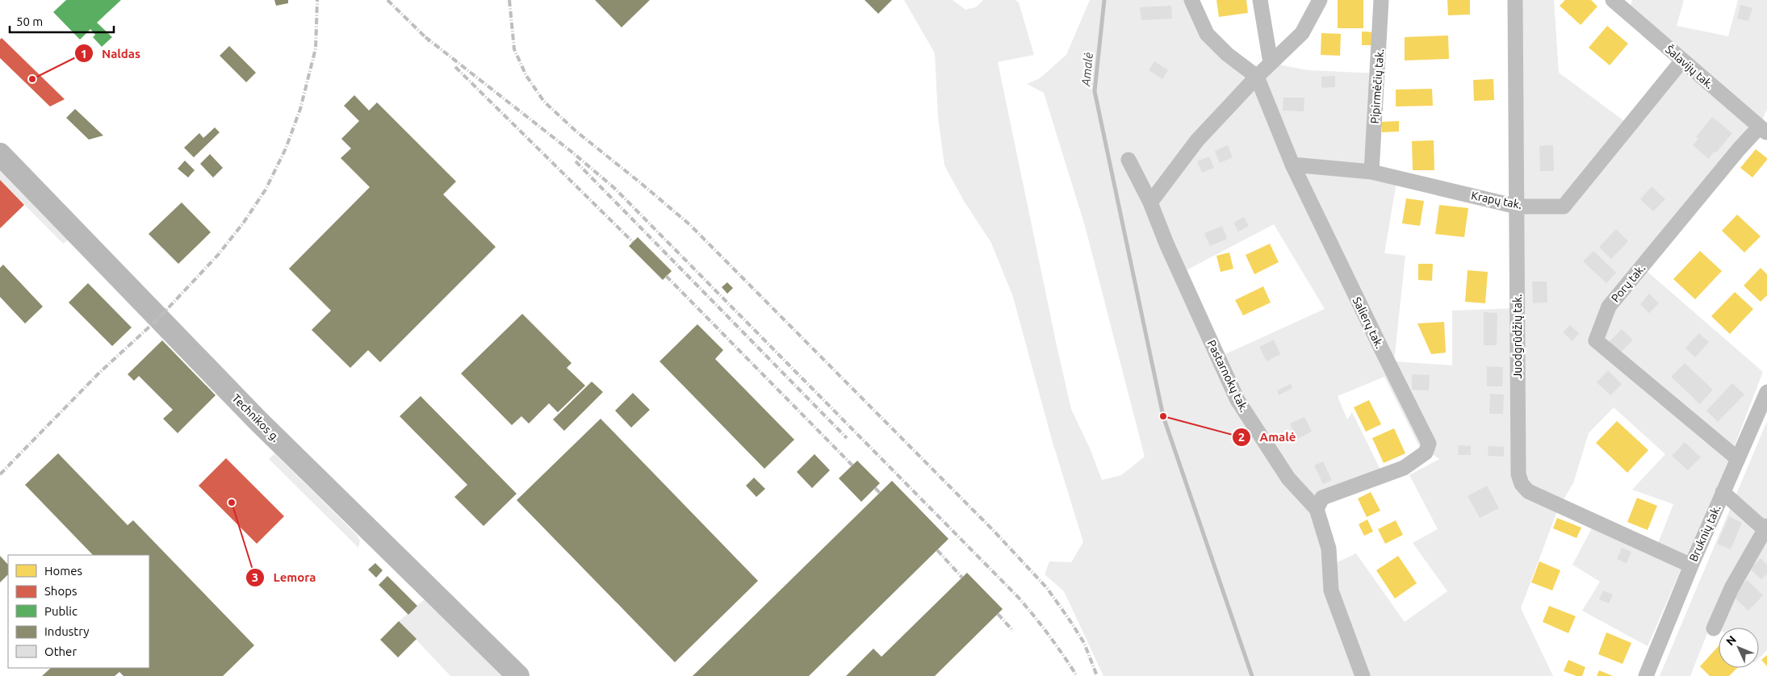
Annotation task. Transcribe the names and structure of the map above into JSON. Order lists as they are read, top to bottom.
{
  "streets": {
    "street": [
      "Šalavijų tak.",
      "Pipirmėčių tak.",
      "Krapų tak.",
      "Porų tak.",
      "Salierų tak.",
      "Juodgrūdžių tak.",
      "Pastarnokų tak.",
      "Technikos g.",
      "Bruknių tak."
    ]
  },
  "crossings": [
    ["Šalavijų tak.", "Krapų tak."],
    ["Šalavijų tak.", "Porų tak."],
    ["Pipirmėčių tak.", "Krapų tak."],
    ["Krapų tak.", "Salierų tak."],
    ["Krapų tak.", "Juodgrūdžių tak."],
    ["Porų tak.", "Bruknių tak."],
    ["Salierų tak.", "Pastarnokų tak."],
    ["Juodgrūdžių tak.", "Bruknių tak."]
  ],
  "water": ["Amalė"],
  "places": ["Naldas", "Amalė", "Lemora"],
  "legend": [
    "Homes",
    "Shops",
    "Public",
    "Industry",
    "Other"
  ],
  "scale_bar": "50 m",
  "north": "top left"
}
